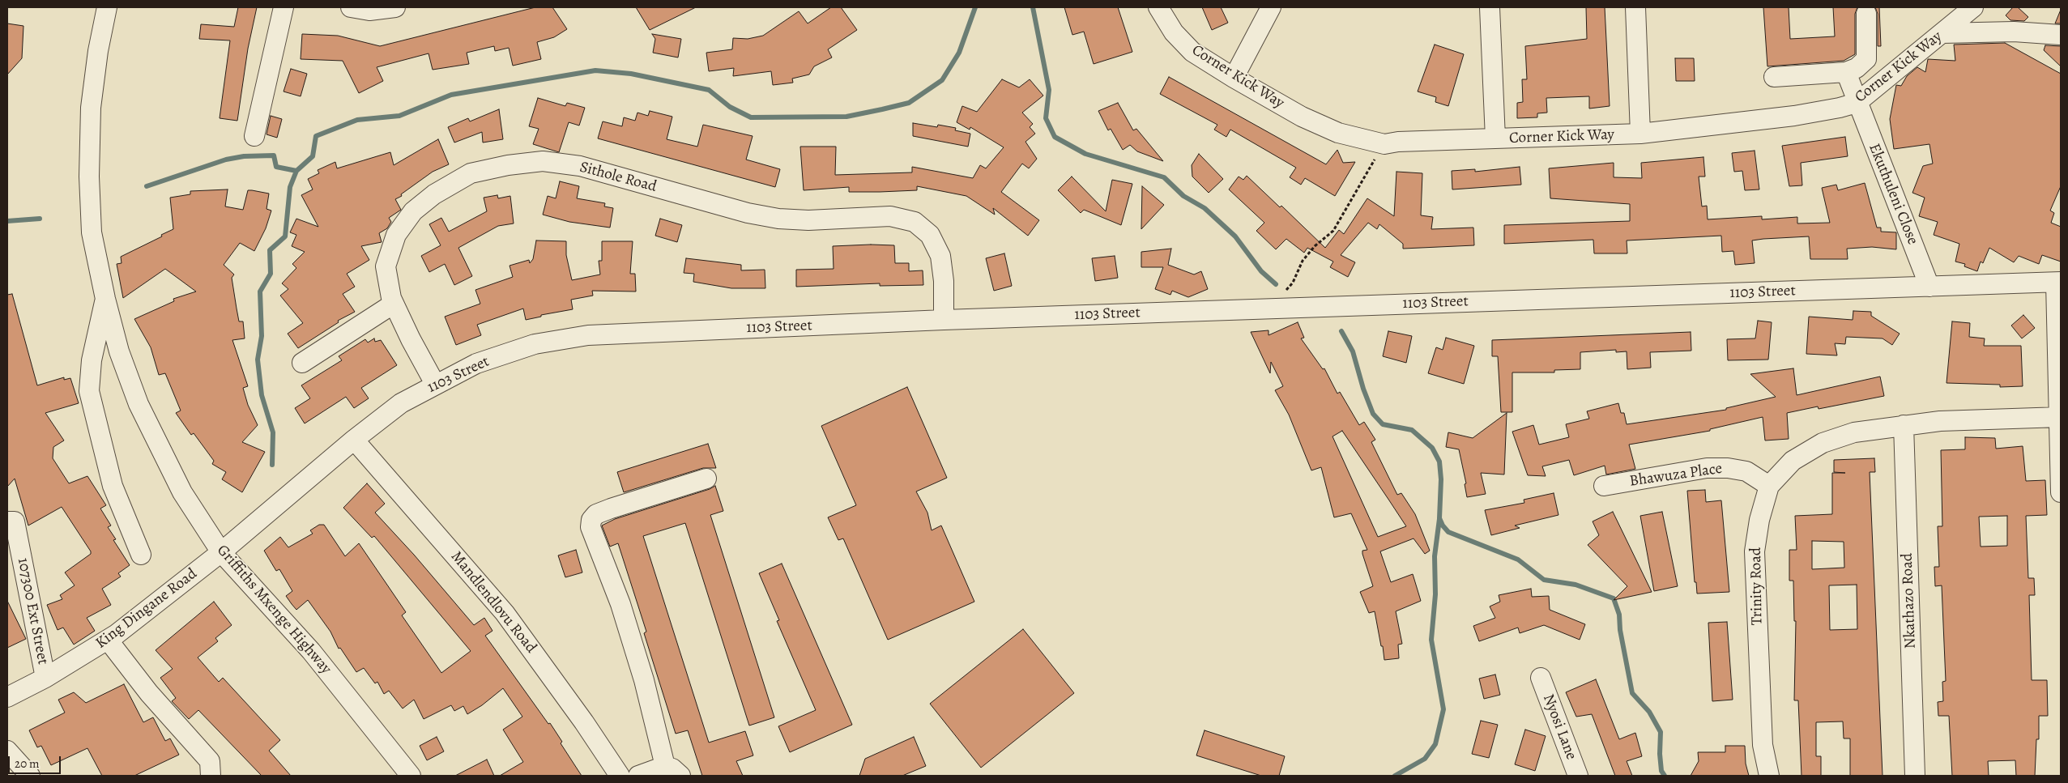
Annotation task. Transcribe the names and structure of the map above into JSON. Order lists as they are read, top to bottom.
{
  "streets": {
    "street": [
      "Corner Kick Way",
      "Sithole Road",
      "Ekuthuleni Close",
      "1103 Street",
      "Bhawuza Place",
      "Trinity Road",
      "Nkathazo Road",
      "Mandlendlovu Road",
      "King Dingane Road",
      "Griffiths Mxenge Highway",
      "107300 Ext Street",
      "Nyosi Lane"
    ]
  },
  "crossings": [
    ["Corner Kick Way", "Ekuthuleni Close"],
    ["Sithole Road", "1103 Street"],
    ["Ekuthuleni Close", "1103 Street"],
    ["1103 Street", "Mandlendlovu Road"],
    ["1103 Street", "King Dingane Road"],
    ["1103 Street", "Griffiths Mxenge Highway"],
    ["Bhawuza Place", "Trinity Road"],
    ["Trinity Road", "Nkathazo Road"],
    ["King Dingane Road", "Griffiths Mxenge Highway"],
    ["King Dingane Road", "107300 Ext Street"]
  ],
  "scale_bar": "20 m"
}
